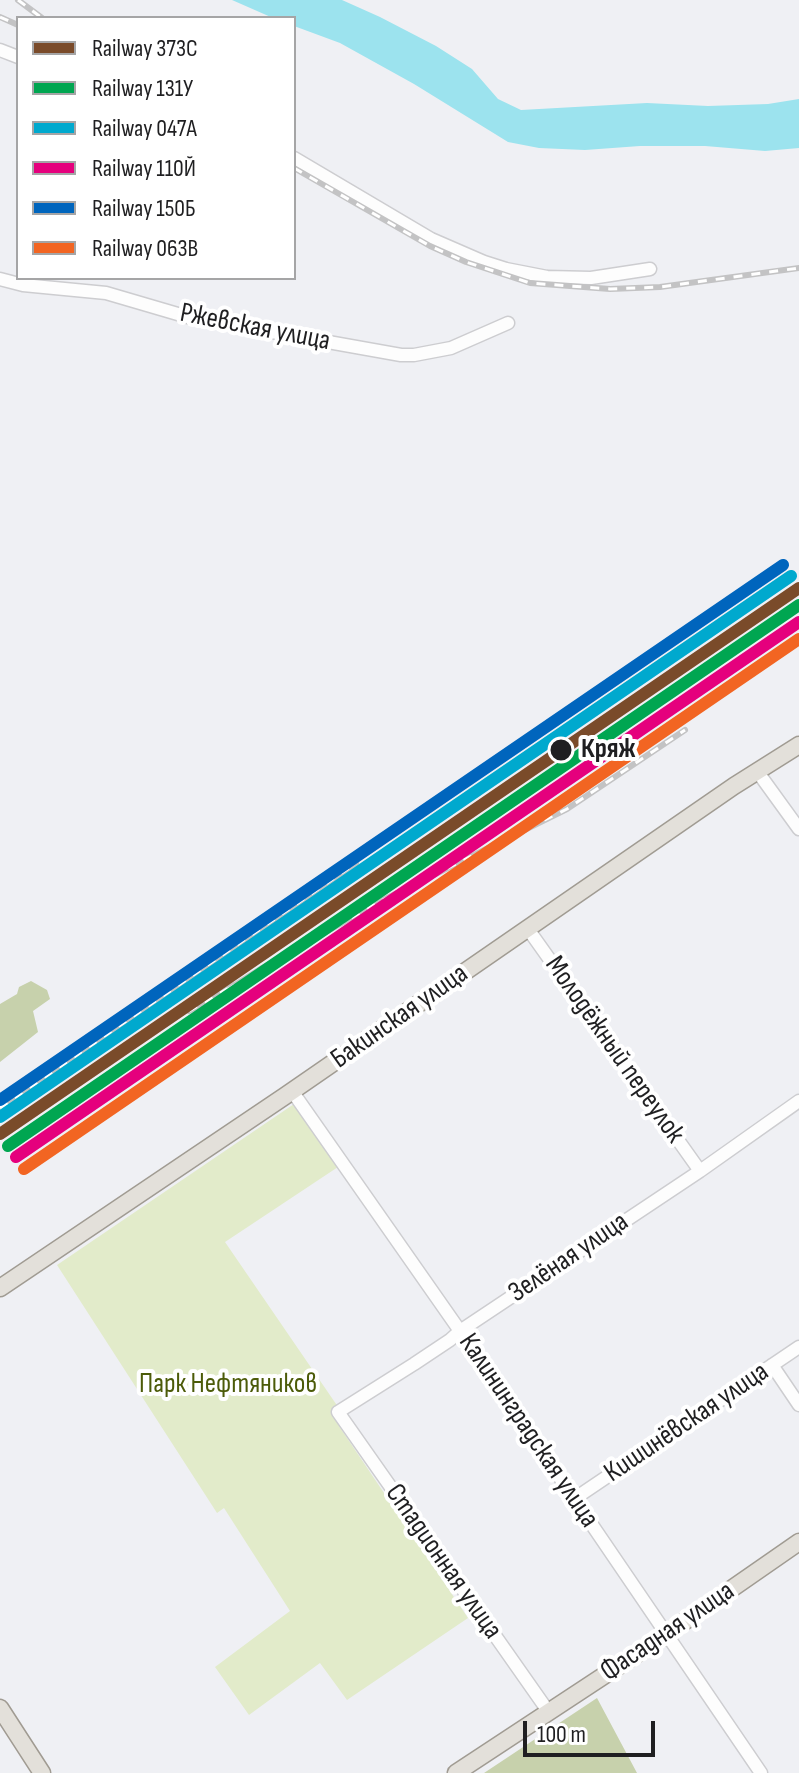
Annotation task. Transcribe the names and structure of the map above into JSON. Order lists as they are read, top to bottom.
{
  "streets": {
    "main road": ["Бакинская улица", "Фасадная улица"],
    "street": [
      "Ржевская улица",
      "Молодёжный переулок",
      "Зелёная улица",
      "Кишинёвская улица",
      "Калининградская улица",
      "Стадионная улица"
    ]
  },
  "crossings": [
    ["Бакинская улица", "Молодёжный переулок"],
    ["Бакинская улица", "Калининградская улица"],
    ["Молодёжный переулок", "Зелёная улица"],
    ["Зелёная улица", "Калининградская улица"],
    ["Зелёная улица", "Стадионная улица"],
    ["Кишинёвская улица", "Калининградская улица"],
    ["Калининградская улица", "Фасадная улица"],
    ["Стадионная улица", "Фасадная улица"]
  ],
  "parks": ["Парк Нефтяников"],
  "places": ["Кряж"],
  "lines": [
    "rail line 150Б",
    "rail line 047А",
    "rail line 373C",
    "rail line 131У",
    "rail line 110Й",
    "rail line 063В"
  ],
  "legend": [
    "Railway 373C",
    "Railway 131У",
    "Railway 047А",
    "Railway 110Й",
    "Railway 150Б",
    "Railway 063В"
  ],
  "scale_bar": "100 m"
}
